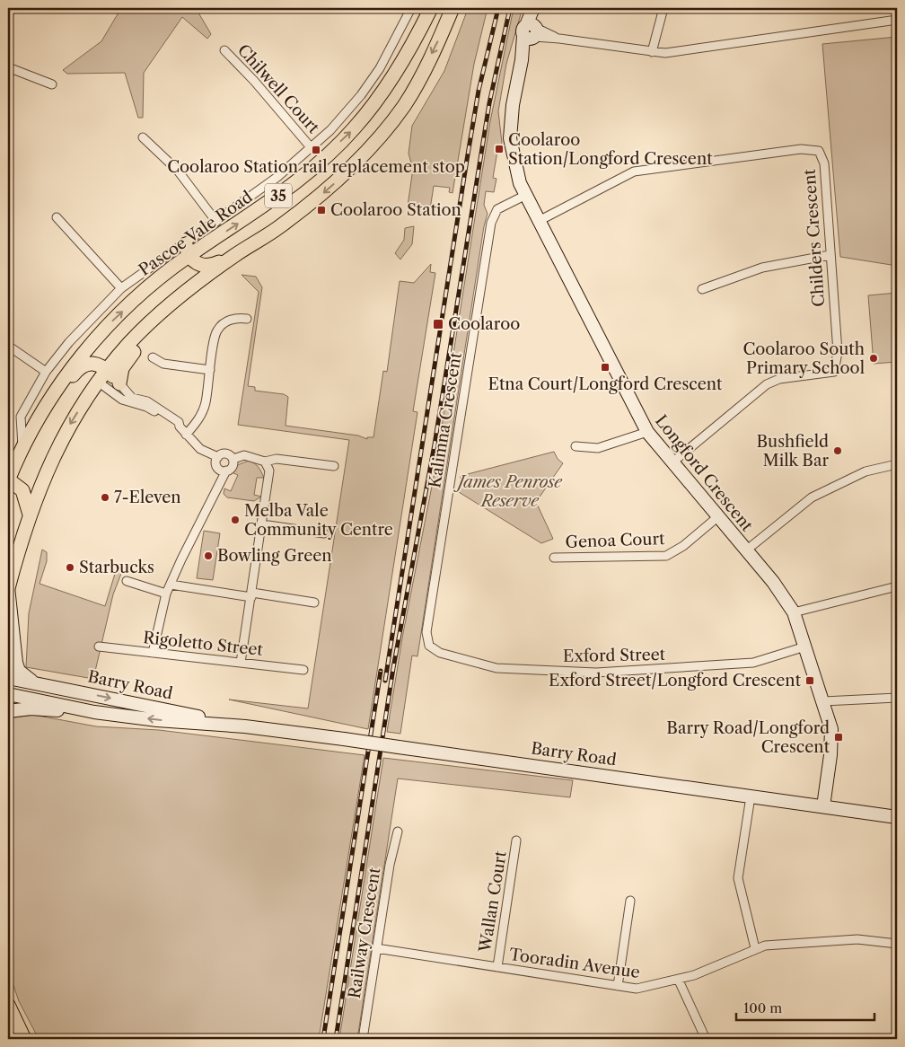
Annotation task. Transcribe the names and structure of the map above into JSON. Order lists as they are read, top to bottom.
{
  "streets": {
    "main road": [
      "35",
      "Pascoe Vale Road",
      "Longford Crescent",
      "Barry Road"
    ],
    "street": [
      "Chilwell Court",
      "Childers Crescent",
      "Kalimna Crescent",
      "Genoa Court",
      "Rigoletto Street",
      "Exford Street",
      "Wallan Court",
      "Railway Crescent",
      "Tooradin Avenue"
    ]
  },
  "crossings": [
    ["Chilwell Court", "Pascoe Vale Road"],
    ["Childers Crescent", "Longford Crescent"],
    ["Kalimna Crescent", "Longford Crescent"],
    ["Kalimna Crescent", "Exford Street"],
    ["Longford Crescent", "Genoa Court"],
    ["Longford Crescent", "Exford Street"],
    ["Longford Crescent", "Barry Road"],
    ["Wallan Court", "Tooradin Avenue"],
    ["Railway Crescent", "Tooradin Avenue"]
  ],
  "parks": ["James Penrose Reserve"],
  "places": {
    "transit": [
      "Coolaroo Station/Longford Crescent",
      "Coolaroo Station rail replacement stop",
      "Coolaroo Station",
      "Coolaroo",
      "Etna Court/Longford Crescent",
      "Exford Street/Longford Crescent",
      "Barry Road/Longford Crescent"
    ],
    "other": [
      "Coolaroo South Primary School",
      "Bushfield Milk Bar",
      "7-Eleven",
      "Melba Vale Community Centre",
      "Bowling Green",
      "Starbucks"
    ]
  },
  "scale_bar": "100 m"
}
